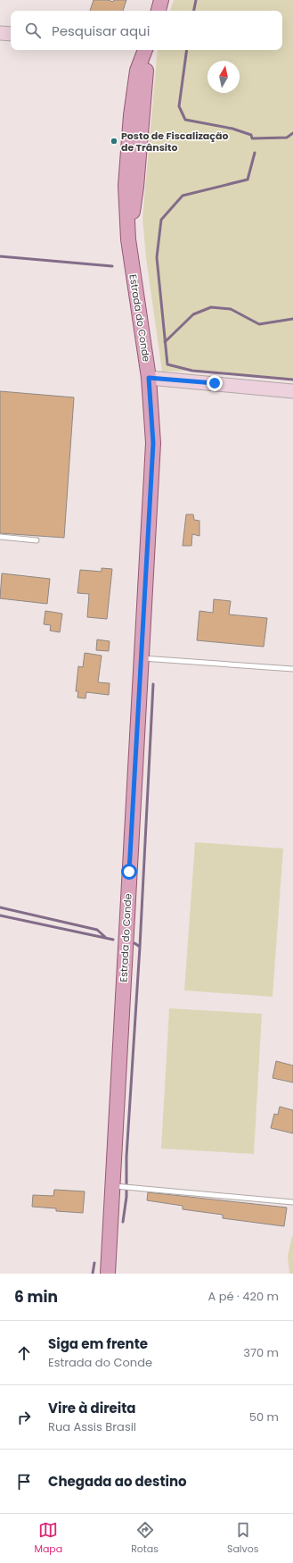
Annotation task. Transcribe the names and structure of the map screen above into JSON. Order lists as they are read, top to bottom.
{
  "streets": {
    "main road": ["Estrada do Conde"]
  },
  "places": ["Posto de Fiscalização de Trânsito"],
  "north": "top",
  "page": {
    "search": "Pesquisar aqui",
    "heading": ["6 min", "A pé · 420 m"],
    "list": [
      ["Siga em frente", "Estrada do Conde", "370 m"],
      ["Vire à direita", "Rua Assis Brasil", "50 m"],
      "Chegada ao destino"
    ],
    "nav": ["Mapa", "Rotas", "Salvos"]
  }
}
